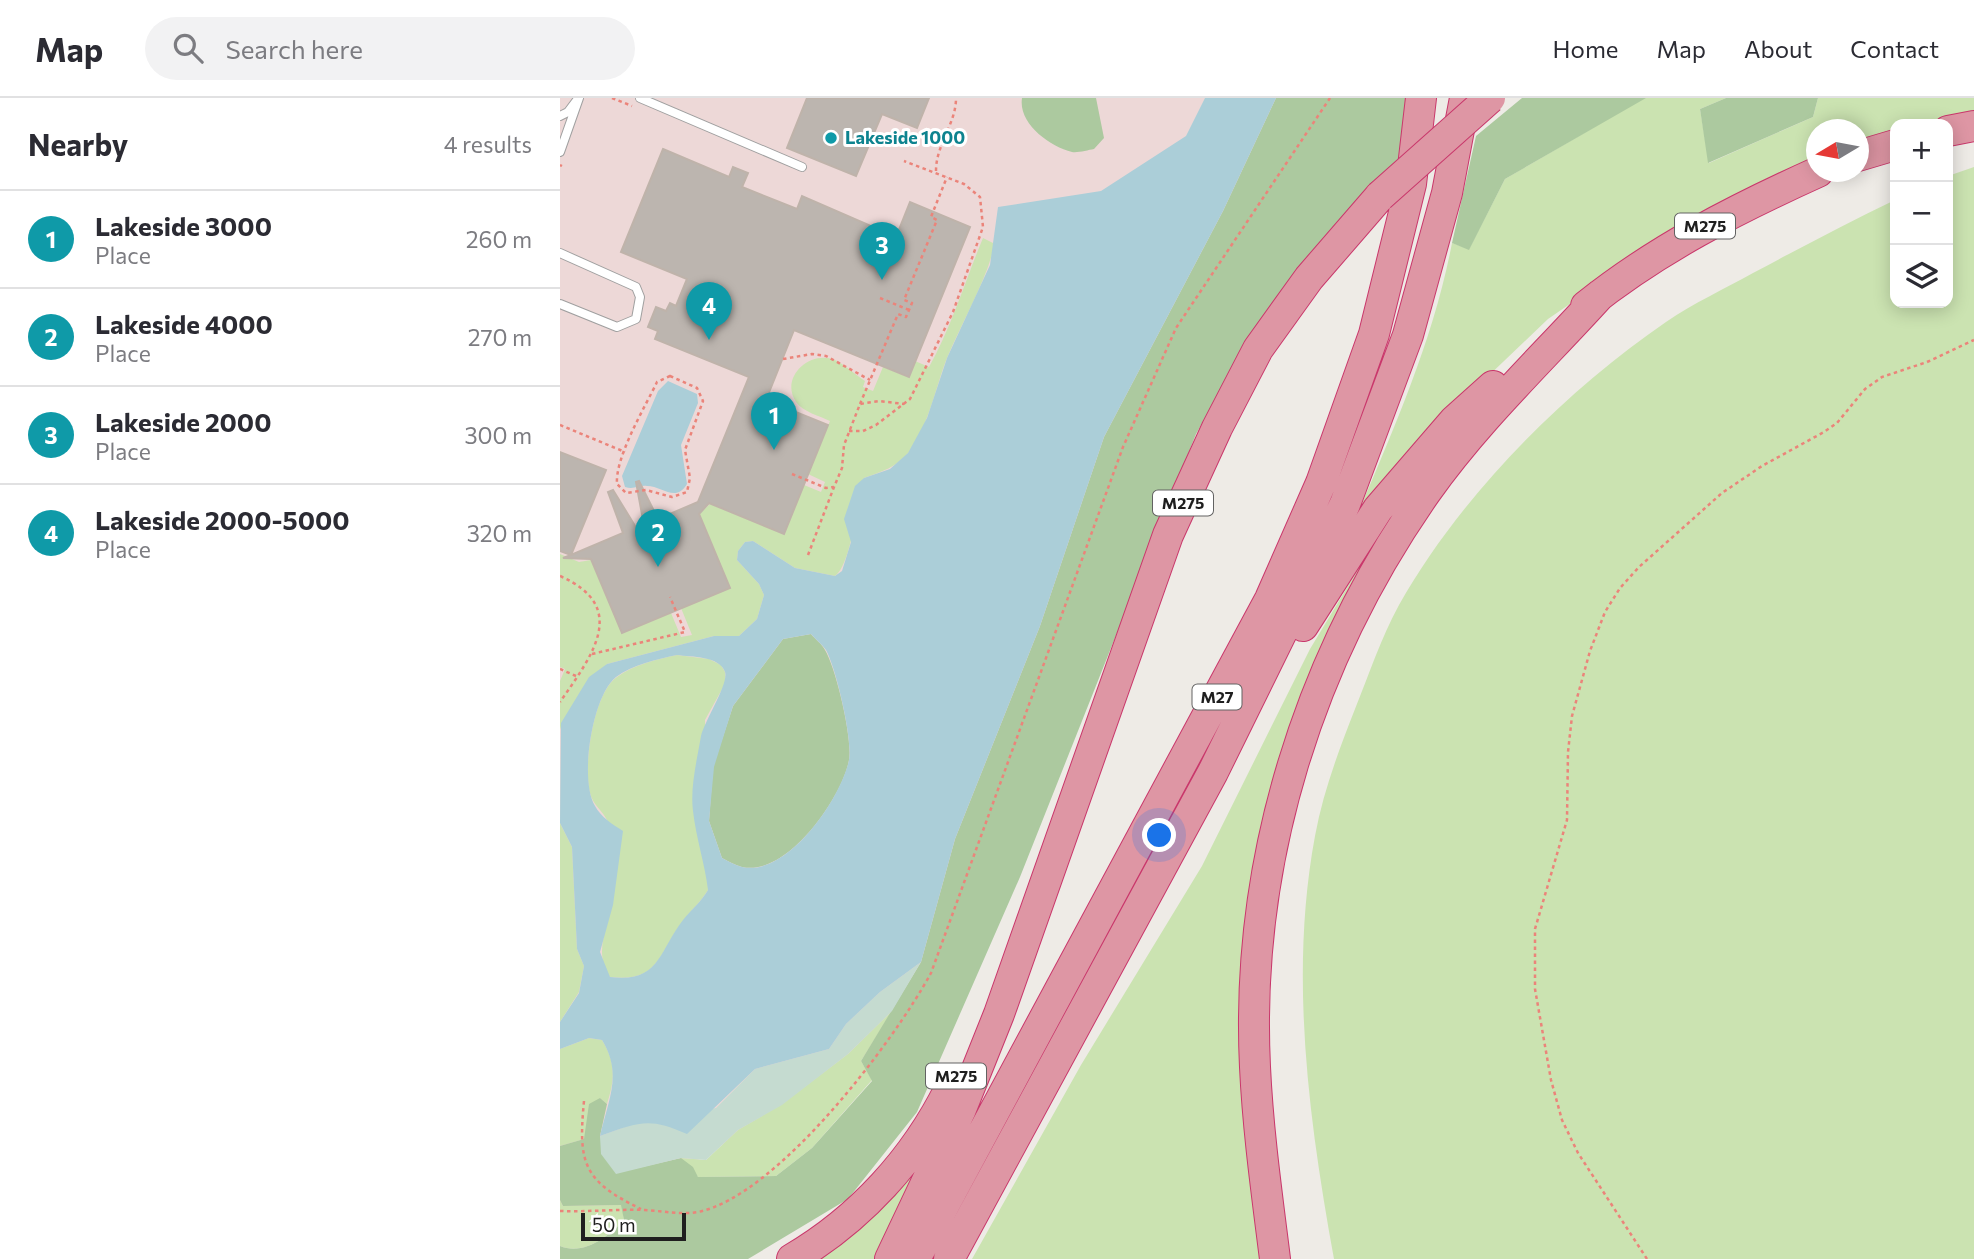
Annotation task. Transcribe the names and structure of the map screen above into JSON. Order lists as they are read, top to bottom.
{
  "streets": {
    "highway": ["M275", "M27"]
  },
  "places": ["Lakeside 1000"],
  "scale_bar": "50 m",
  "north": "left",
  "page": {
    "header": "Map",
    "search": "Search here",
    "nav": [
      "Home",
      "Map",
      "About",
      "Contact"
    ],
    "heading": ["Nearby", "4 results"],
    "map_buttons": ["+", "−"],
    "list": [
      {
        "mark": "1",
        "name": "Lakeside 3000",
        "note": "Place",
        "value": "260 m"
      },
      {
        "mark": "2",
        "name": "Lakeside 4000",
        "note": "Place",
        "value": "270 m"
      },
      {
        "mark": "3",
        "name": "Lakeside 2000",
        "note": "Place",
        "value": "300 m"
      },
      {
        "mark": "4",
        "name": "Lakeside 2000-5000",
        "note": "Place",
        "value": "320 m"
      }
    ],
    "pins": [
      "3",
      "4",
      "1",
      "2"
    ],
    "scale": "50 m"
  }
}
